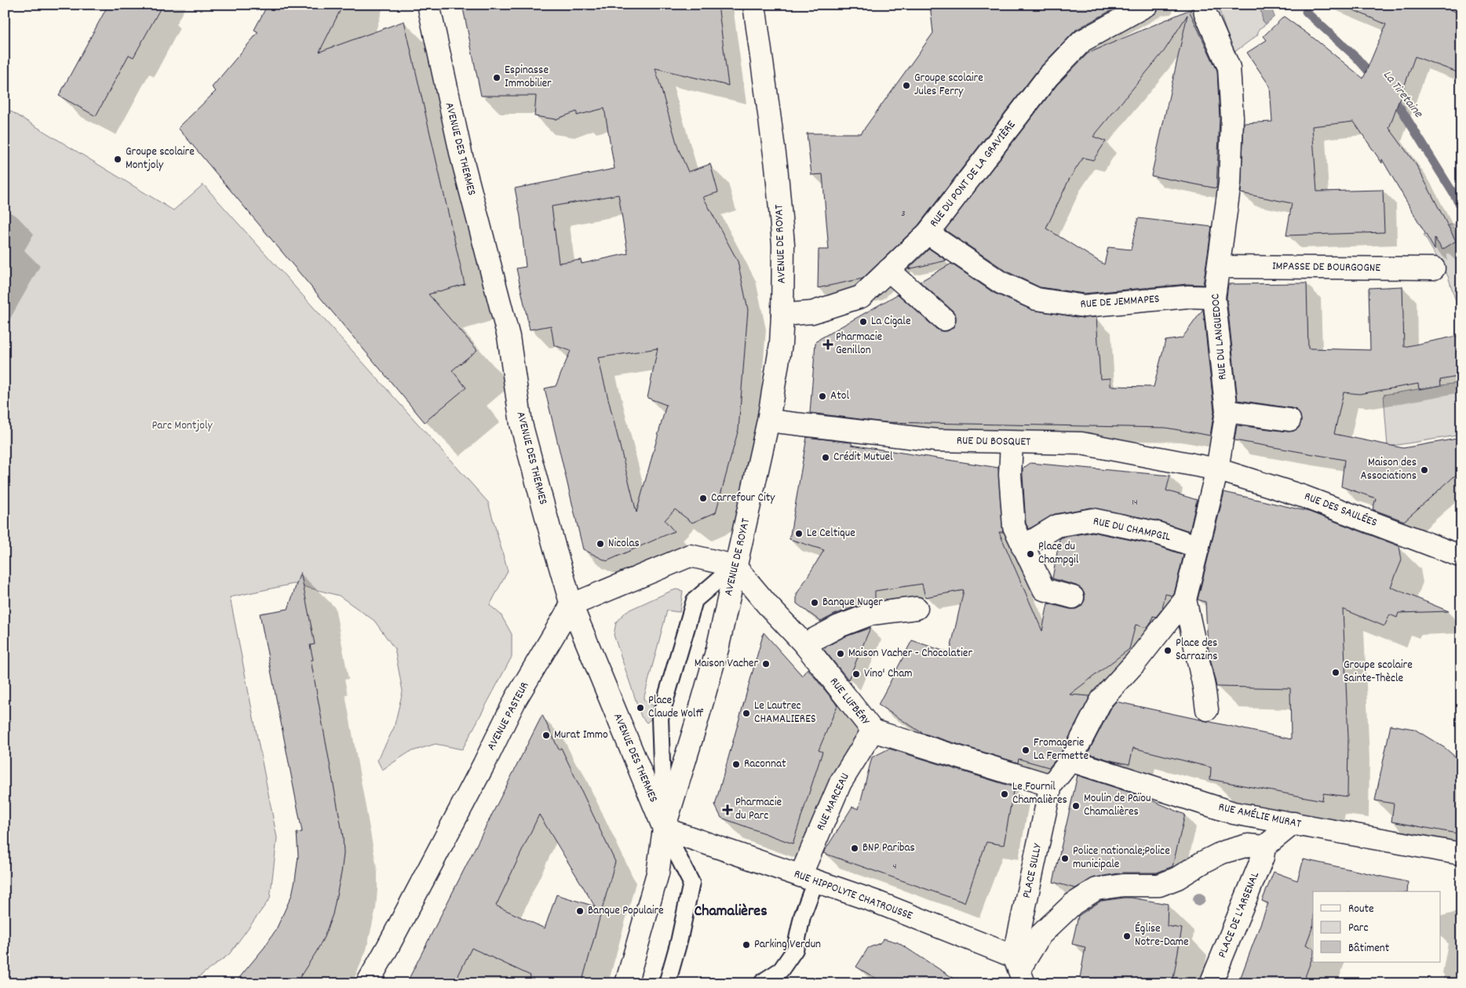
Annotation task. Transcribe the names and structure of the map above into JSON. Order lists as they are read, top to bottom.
{
  "streets": {
    "street": [
      "AVENUE DES THERMES",
      "RUE DU PONT DE LA GRAVIÈRE",
      "AVENUE DE ROYAT",
      "IMPASSE DE BOURGOGNE",
      "RUE DE JEMMAPES",
      "RUE DU LANGUEDOC",
      "RUE DU BOSQUET",
      "RUE DES SAULÉES",
      "RUE DU CHAMPGIL",
      "RUE LUFBÉRY",
      "AVENUE PASTEUR",
      "RUE MARCEAU",
      "RUE AMÉLIE MURAT",
      "PLACE SULLY",
      "RUE HIPPOLYTE CHATROUSSE",
      "PLACE DE L'ARSENAL"
    ]
  },
  "crossings": [
    ["AVENUE DES THERMES", "AVENUE DE ROYAT"],
    ["AVENUE DES THERMES", "AVENUE PASTEUR"],
    ["AVENUE DES THERMES", "RUE HIPPOLYTE CHATROUSSE"],
    ["RUE DU PONT DE LA GRAVIÈRE", "AVENUE DE ROYAT"],
    ["RUE DU PONT DE LA GRAVIÈRE", "RUE DE JEMMAPES"],
    ["AVENUE DE ROYAT", "RUE DU BOSQUET"],
    ["AVENUE DE ROYAT", "RUE LUFBÉRY"],
    ["AVENUE DE ROYAT", "RUE HIPPOLYTE CHATROUSSE"],
    ["IMPASSE DE BOURGOGNE", "RUE DU LANGUEDOC"],
    ["RUE DE JEMMAPES", "RUE DU LANGUEDOC"],
    ["RUE DU LANGUEDOC", "RUE DU BOSQUET"],
    ["RUE DU LANGUEDOC", "RUE DES SAULÉES"],
    ["RUE DU LANGUEDOC", "RUE DU CHAMPGIL"],
    ["RUE DU BOSQUET", "RUE DES SAULÉES"],
    ["RUE LUFBÉRY", "RUE MARCEAU"],
    ["RUE LUFBÉRY", "PLACE SULLY"],
    ["RUE MARCEAU", "RUE HIPPOLYTE CHATROUSSE"],
    ["PLACE SULLY", "RUE HIPPOLYTE CHATROUSSE"]
  ],
  "districts": ["Chamalières"],
  "water": ["La Tiretaine"],
  "parks": ["Parc Montjoly"],
  "places": {
    "other": [
      "Espinasse Immobilier",
      "Groupe scolaire Jules Ferry",
      "Groupe scolaire Montjoly",
      "La Cigale",
      "Atol",
      "Crédit Mutuel",
      "Maison des Associations",
      "Carrefour City",
      "Le Celtique",
      "Nicolas",
      "Place du Champgil",
      "Banque Nuger",
      "Place des Sarrazins",
      "Maison Vacher - Chocolatier",
      "Maison Vacher",
      "Groupe scolaire Sainte-Thècle",
      "Vino' Cham",
      "Place Claude Wolff",
      "Le Lautrec CHAMALIERES",
      "Murat Immo",
      "Fromagerie La Fermette",
      "Raconnat",
      "Le Fournil Chamalières",
      "Moulin de Païou Chamalières",
      "BNP Paribas",
      "Police nationale;Police municipale",
      "Banque Populaire",
      "Église Notre-Dame",
      "Parking Verdun"
    ],
    "health": ["Pharmacie Genillon", "Pharmacie du Parc"]
  },
  "house_numbers": ["3", "14", "4"],
  "legend": ["Route", "Parc", "Bâtiment"]
}
